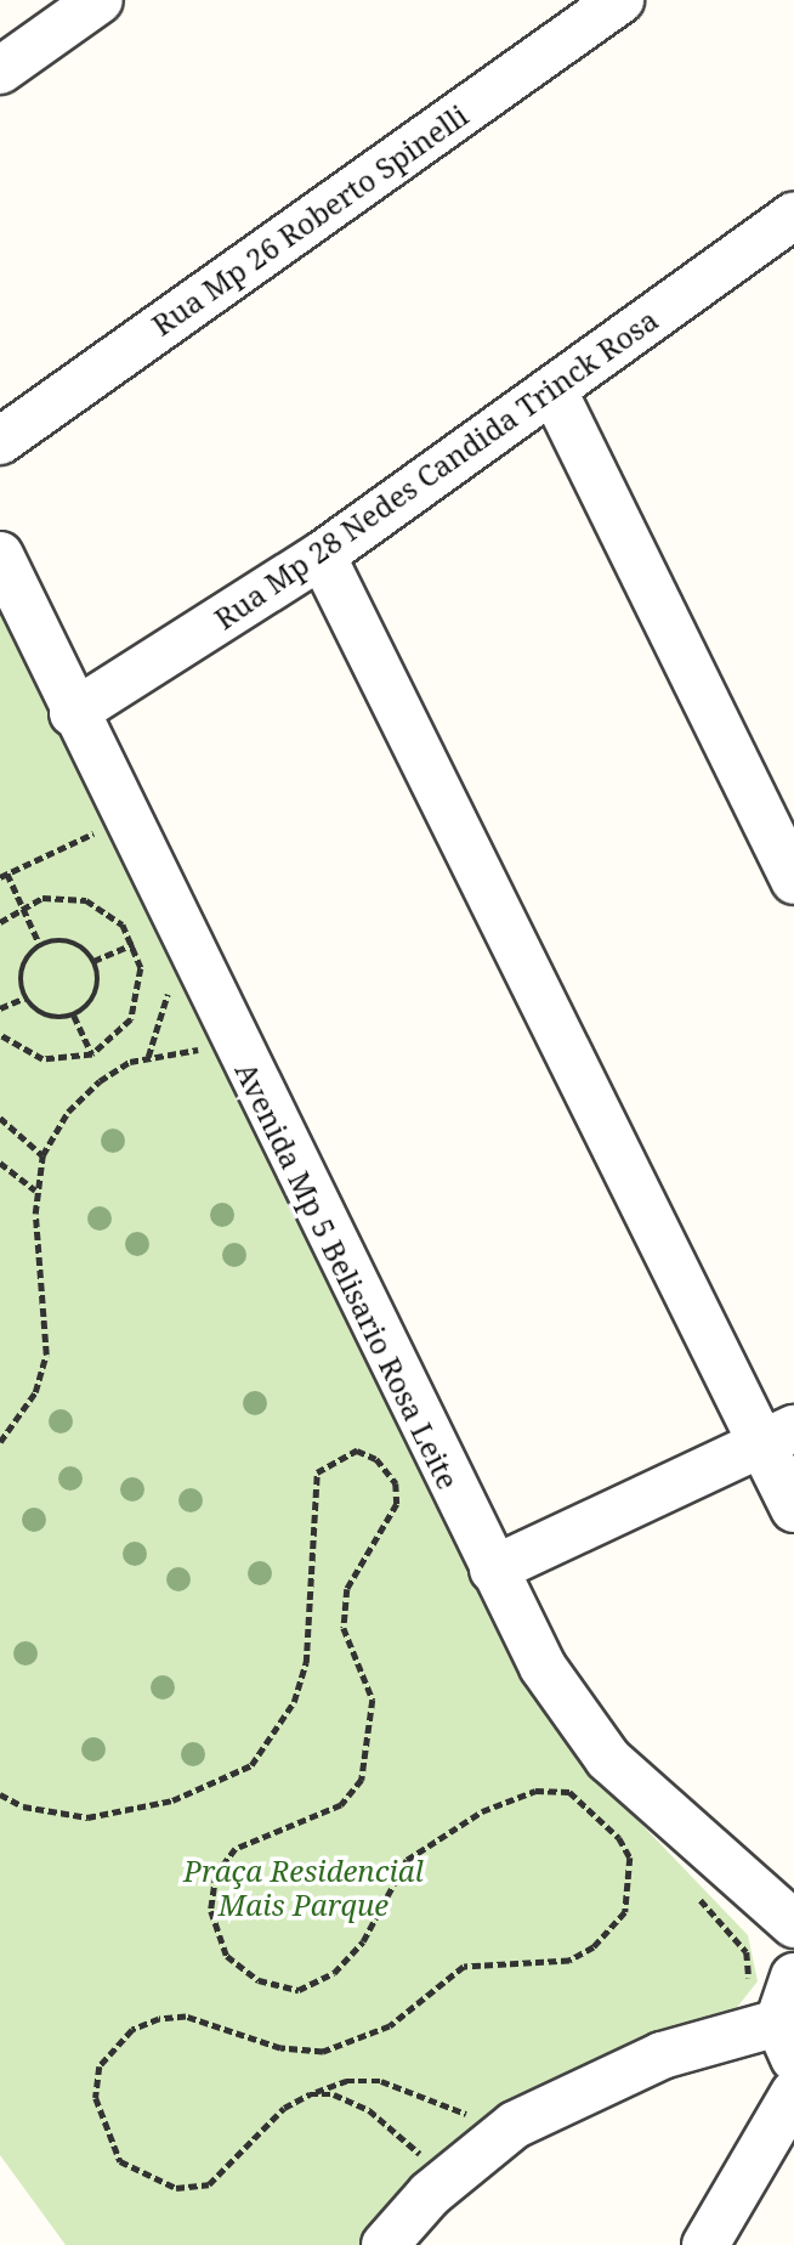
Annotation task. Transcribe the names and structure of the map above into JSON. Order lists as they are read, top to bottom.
{
  "streets": {
    "street": ["Rua Mp 26 Roberto Spinelli", "Rua Mp 28 Nedes Candida Trinck Rosa", "Avenida Mp 5 Belisario Rosa Leite"]
  },
  "crossings": [
    ["Rua Mp 28 Nedes Candida Trinck Rosa", "Avenida Mp 5 Belisario Rosa Leite"]
  ],
  "parks": ["Praça Residencial Mais Parque"]
}
